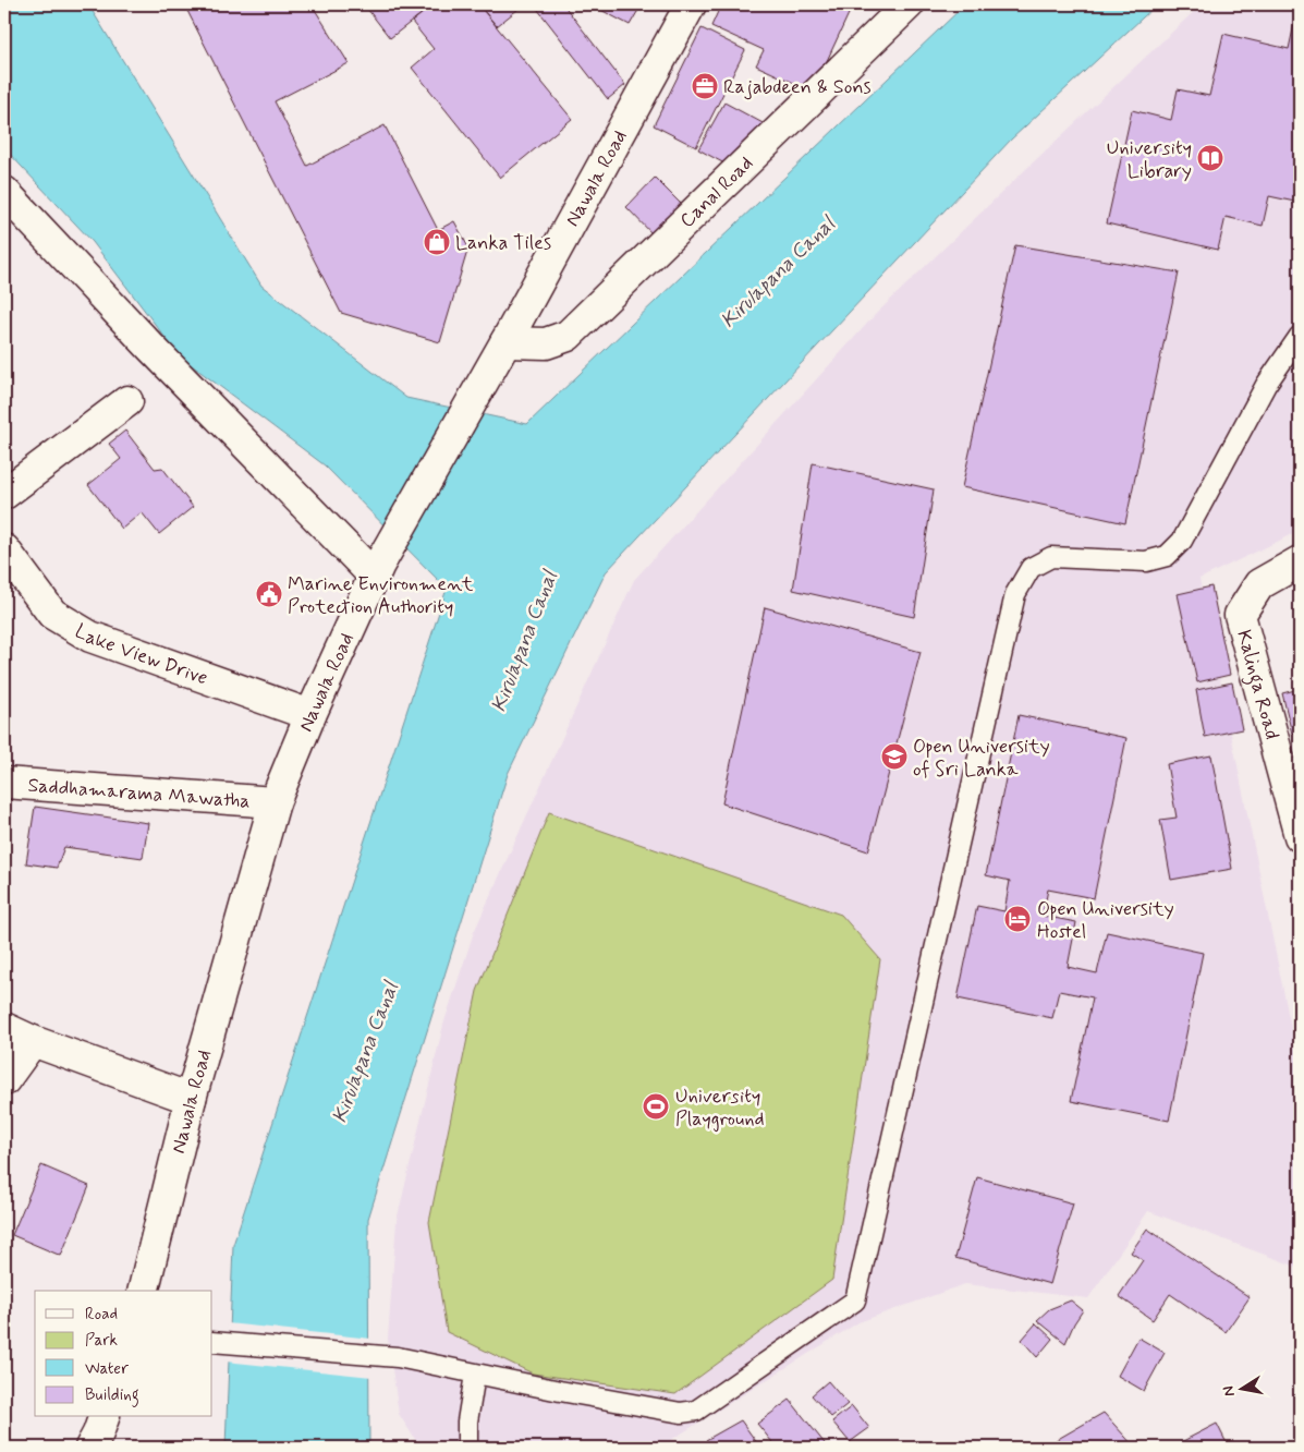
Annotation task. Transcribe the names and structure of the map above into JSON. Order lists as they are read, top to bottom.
{
  "streets": {
    "street": [
      "Nawala Road",
      "Canal Road",
      "Lake View Drive",
      "Kalinga Road",
      "Saddhamarama Mawatha"
    ]
  },
  "crossings": [
    ["Nawala Road", "Canal Road"],
    ["Nawala Road", "Lake View Drive"],
    ["Nawala Road", "Saddhamarama Mawatha"]
  ],
  "water": ["Kirulapana Canal"],
  "places": {
    "office": ["Rajabdeen & Sons"],
    "library": ["University Library"],
    "shop": ["Lanka Tiles"],
    "public building": ["Marine Environment Protection Authority"],
    "school or university": ["Open University of Sri Lanka"],
    "hotel": ["Open University Hostel"],
    "sports": ["University Playground"]
  },
  "legend": [
    "Road",
    "Park",
    "Water",
    "Building"
  ],
  "north": "left"
}
